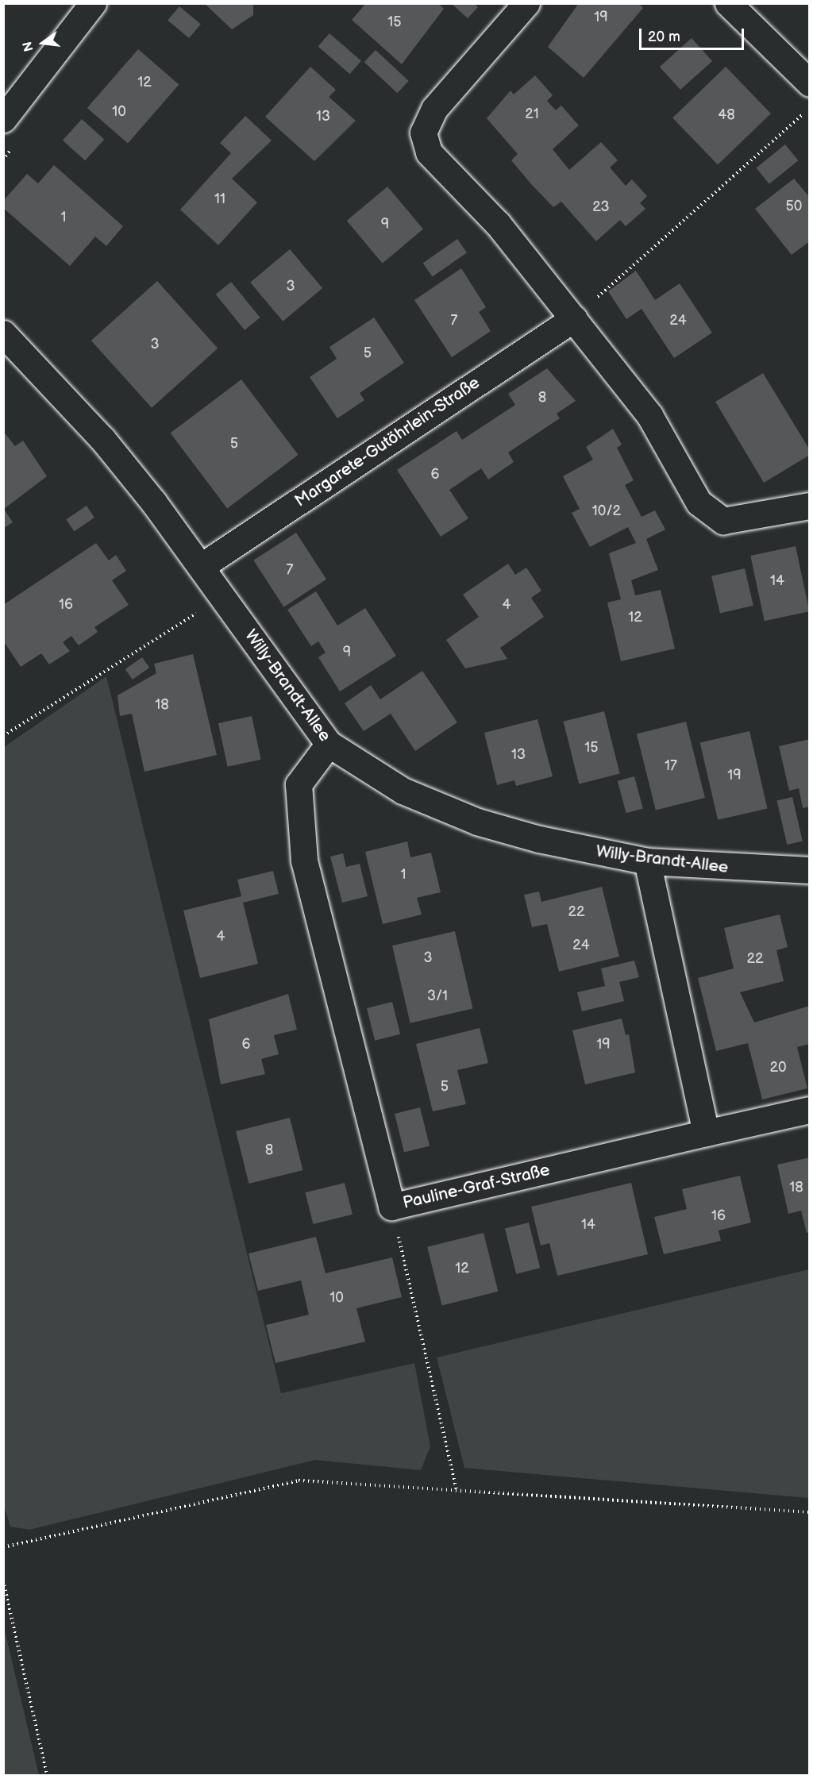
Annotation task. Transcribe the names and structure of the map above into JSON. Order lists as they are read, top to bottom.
{
  "streets": {
    "street": ["Margarete-Gutöhrlein-Straße", "Willy-Brandt-Allee", "Pauline-Graf-Straße"]
  },
  "crossings": [
    ["Margarete-Gutöhrlein-Straße", "Willy-Brandt-Allee"],
    ["Willy-Brandt-Allee", "Pauline-Graf-Straße"]
  ],
  "house_numbers": [
    "19",
    "15",
    "12",
    "10",
    "21",
    "48",
    "13",
    "11",
    "50",
    "23",
    "1",
    "9",
    "3",
    "7",
    "24",
    "3",
    "5",
    "8",
    "5",
    "6",
    "10/2",
    "7",
    "14",
    "16",
    "4",
    "12",
    "9",
    "18",
    "15",
    "13",
    "17",
    "19",
    "1",
    "22",
    "4",
    "24",
    "3",
    "22",
    "3/1",
    "6",
    "19",
    "20",
    "5",
    "8",
    "18",
    "16",
    "14",
    "12",
    "10"
  ],
  "scale_bar": "20 m",
  "north": "left"
}
